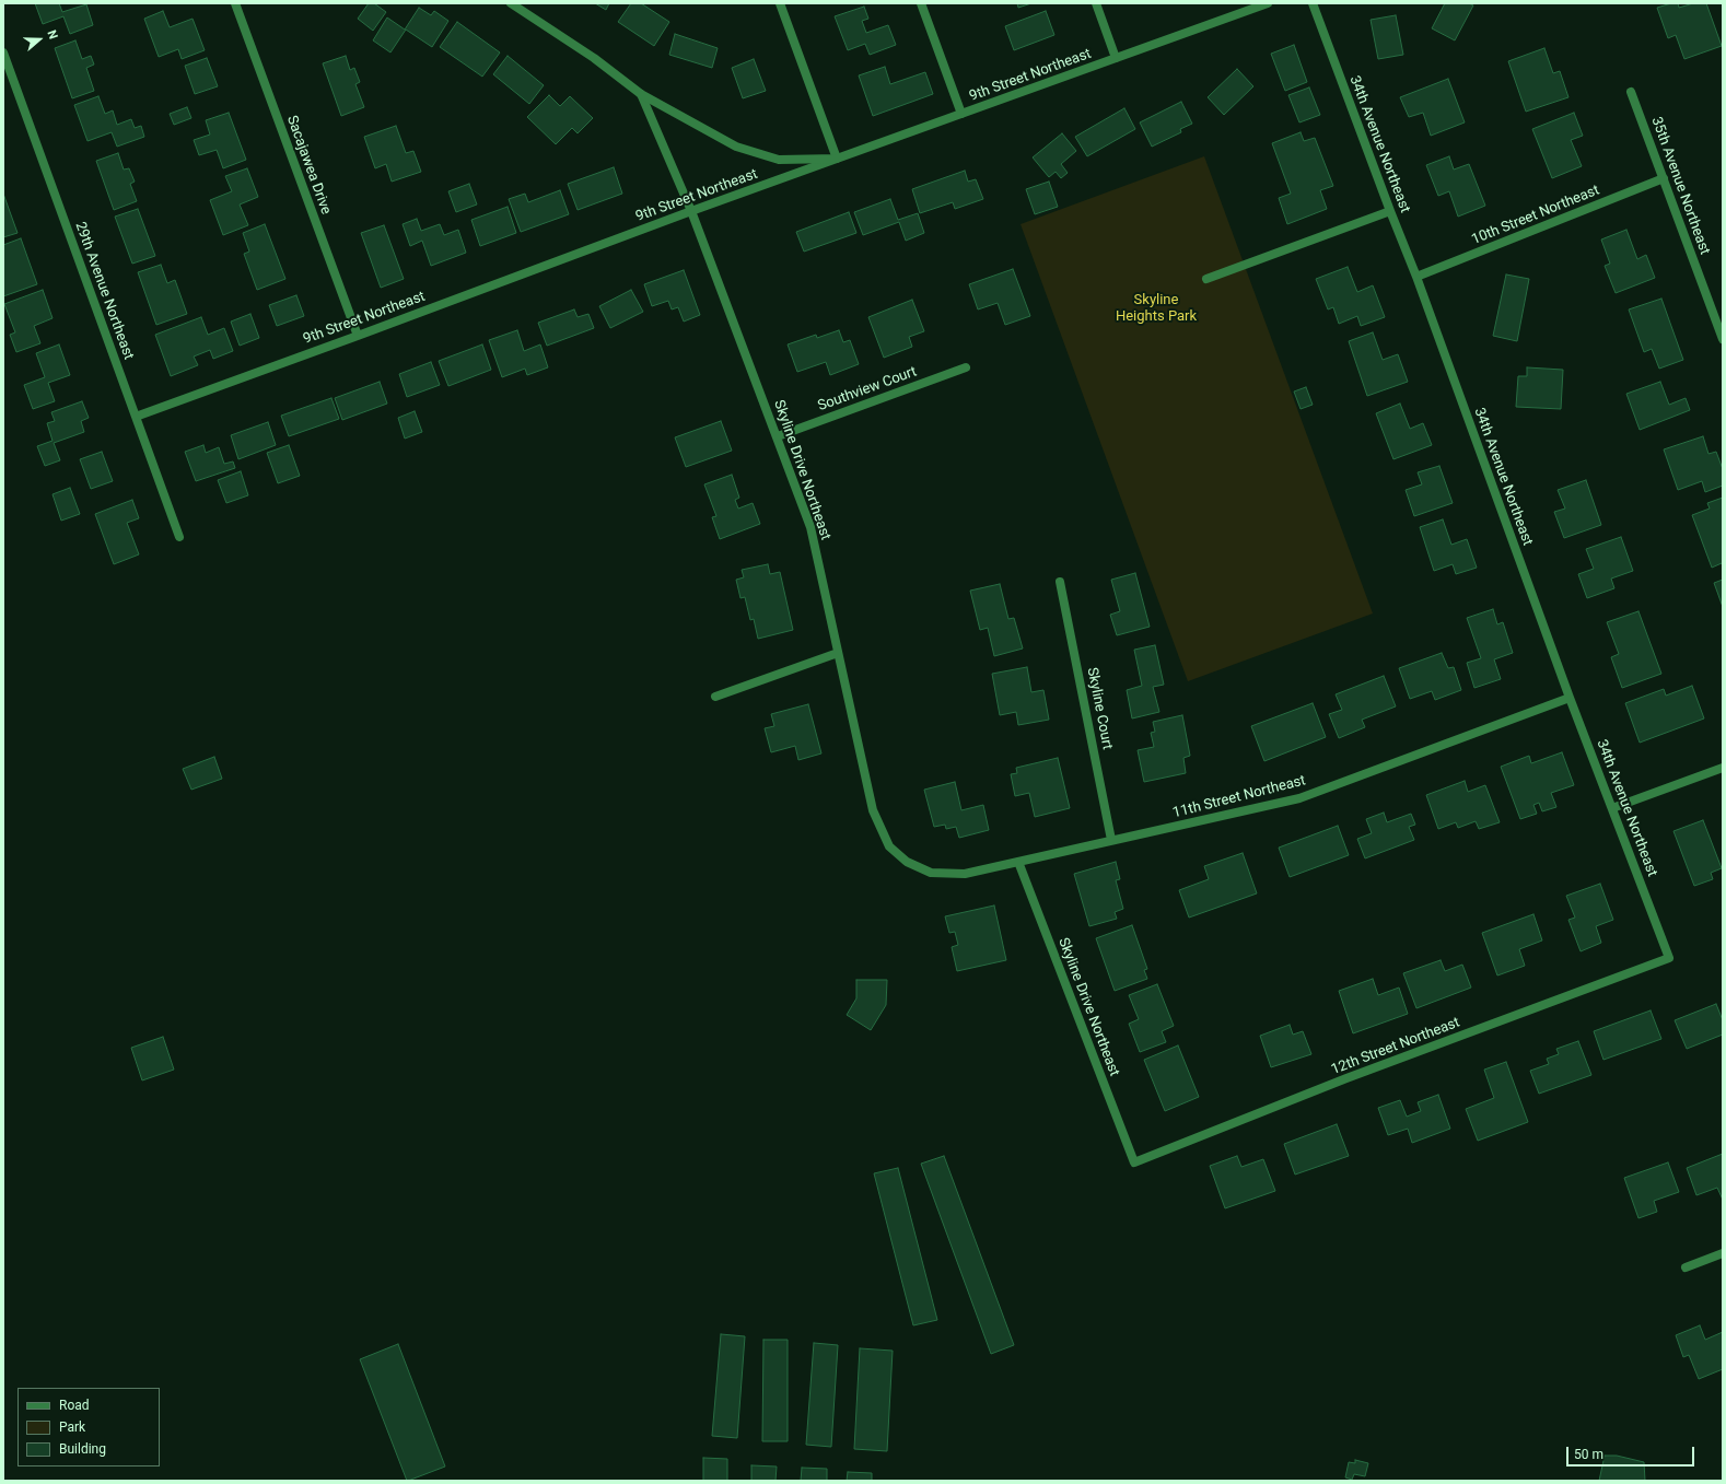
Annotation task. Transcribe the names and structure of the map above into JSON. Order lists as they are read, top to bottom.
{
  "streets": {
    "street": [
      "9th Street Northeast",
      "34th Avenue Northeast",
      "Sacajawea Drive",
      "35th Avenue Northeast",
      "10th Street Northeast",
      "29th Avenue Northeast",
      "Southview Court",
      "Skyline Drive Northeast",
      "Skyline Court",
      "11th Street Northeast",
      "12th Street Northeast"
    ]
  },
  "crossings": [
    ["9th Street Northeast", "Sacajawea Drive"],
    ["9th Street Northeast", "29th Avenue Northeast"],
    ["9th Street Northeast", "Skyline Drive Northeast"],
    ["34th Avenue Northeast", "10th Street Northeast"],
    ["34th Avenue Northeast", "11th Street Northeast"],
    ["34th Avenue Northeast", "12th Street Northeast"],
    ["35th Avenue Northeast", "10th Street Northeast"],
    ["Southview Court", "Skyline Drive Northeast"],
    ["Skyline Drive Northeast", "11th Street Northeast"],
    ["Skyline Drive Northeast", "12th Street Northeast"],
    ["Skyline Court", "11th Street Northeast"]
  ],
  "parks": ["Skyline Heights Park"],
  "legend": ["Road", "Park", "Building"],
  "scale_bar": "50 m",
  "north": "right"
}
